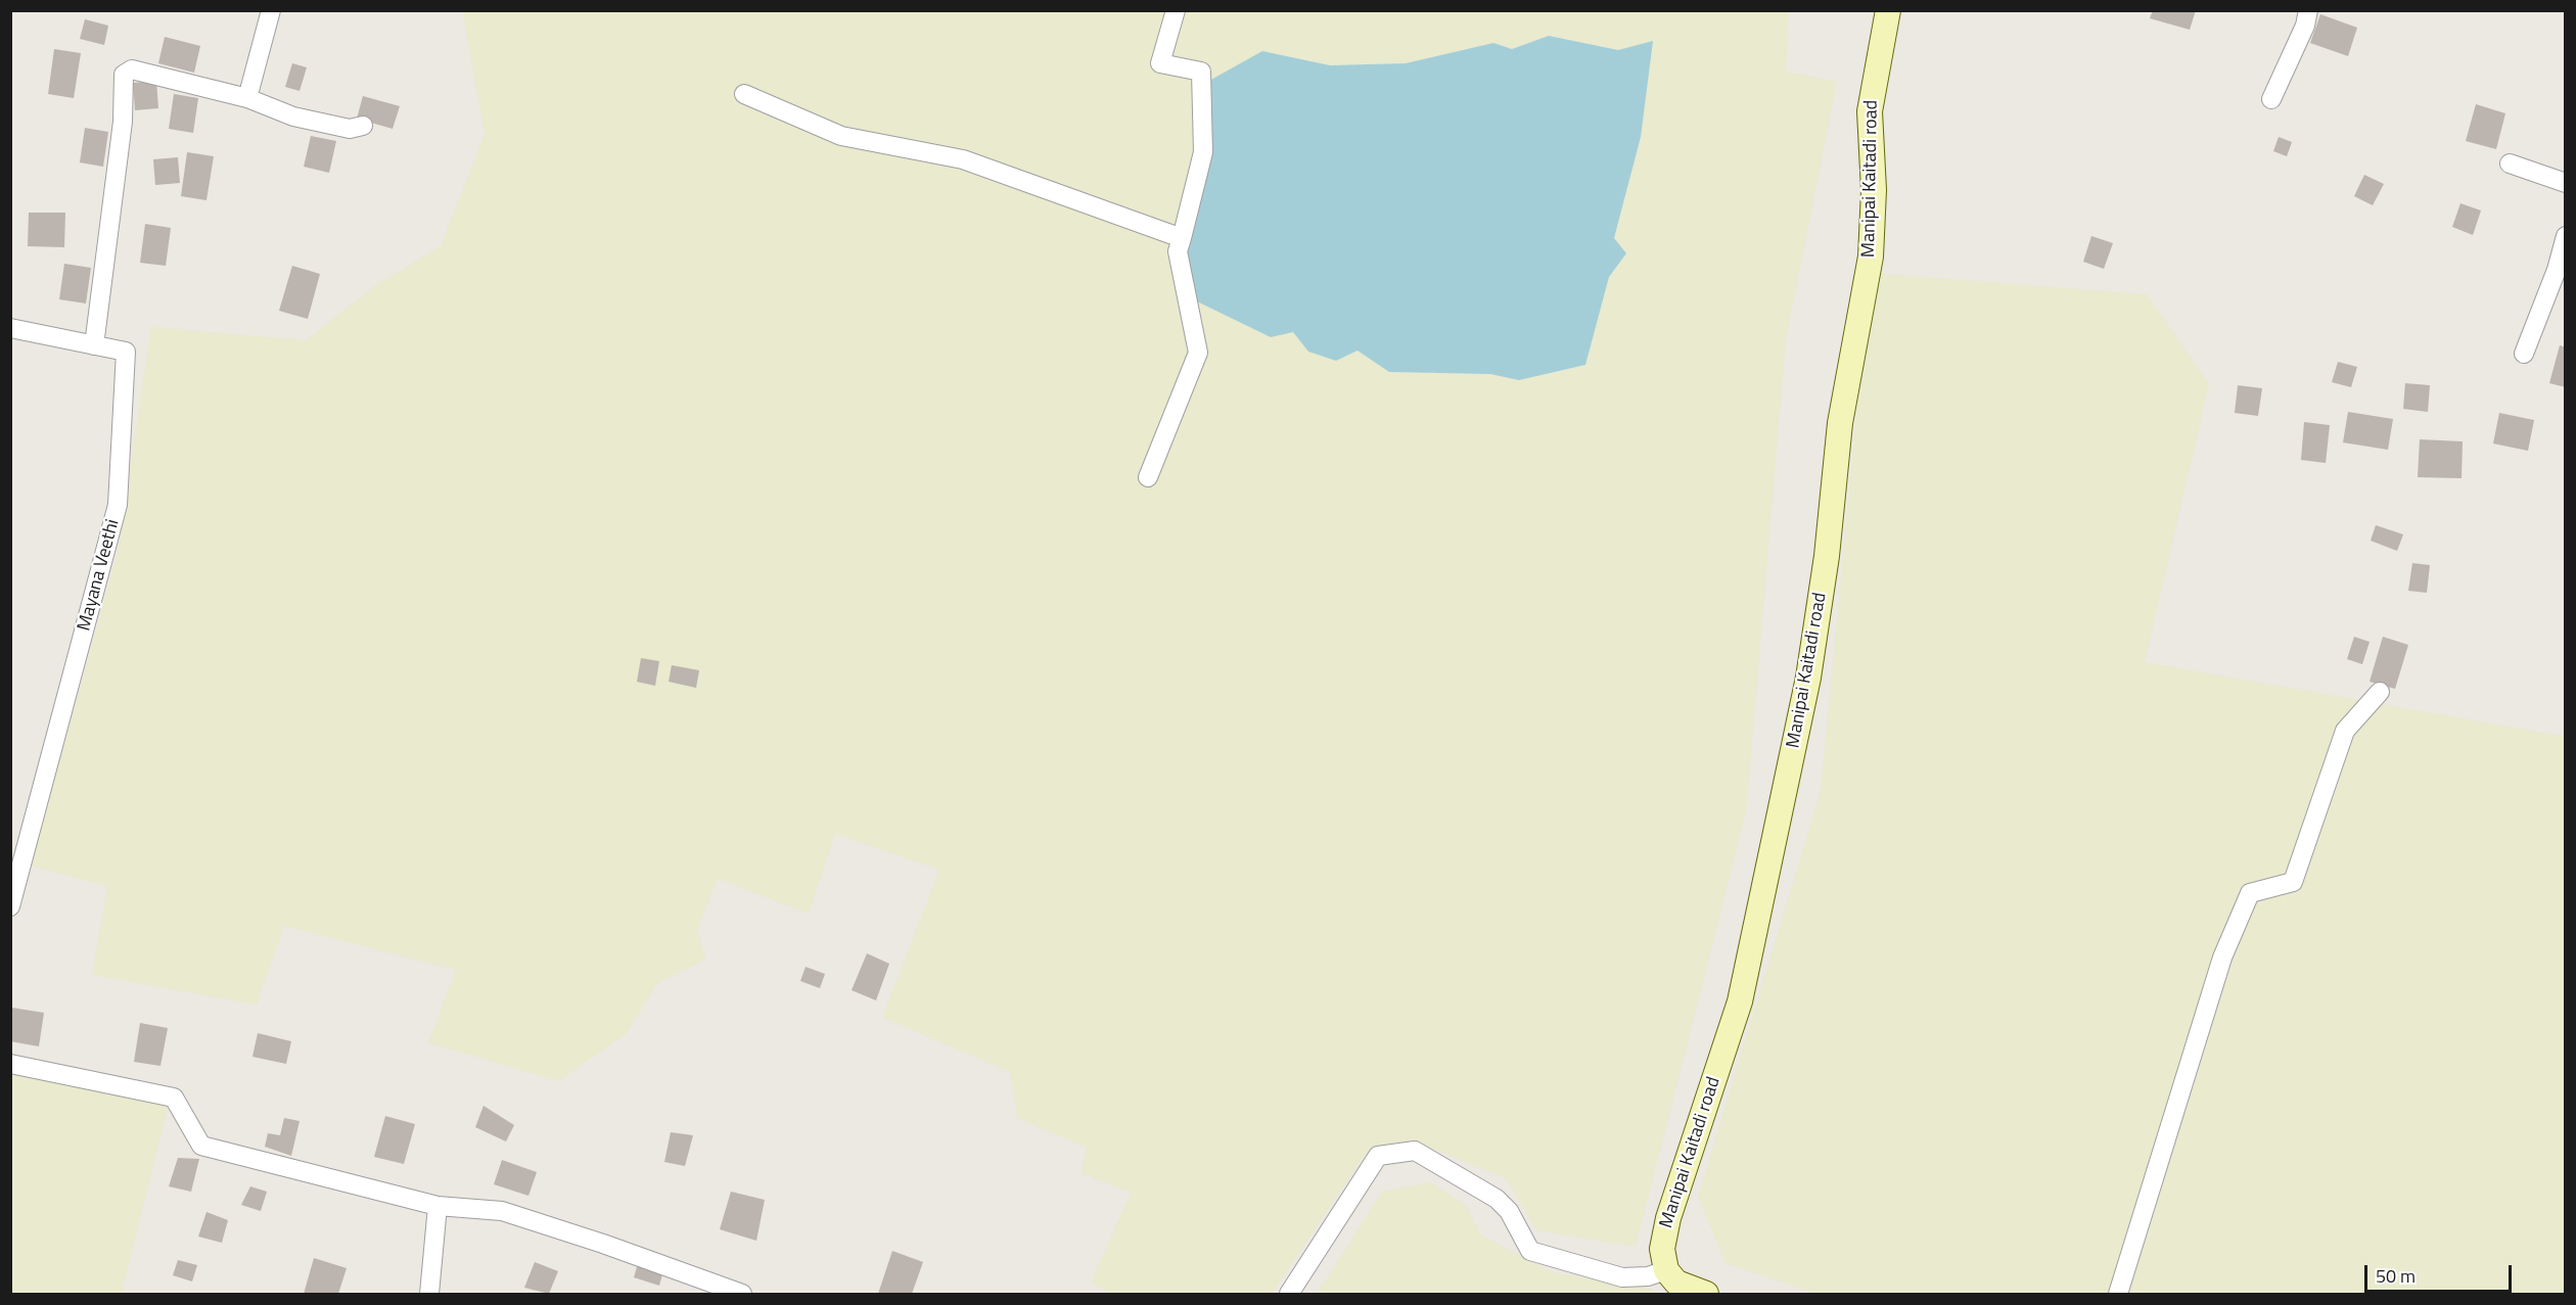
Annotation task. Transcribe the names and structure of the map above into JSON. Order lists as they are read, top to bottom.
{
  "streets": {
    "main road": ["Manipai Kaitadi road"],
    "street": ["Mayana Veethi"]
  },
  "scale_bar": "50 m"
}
